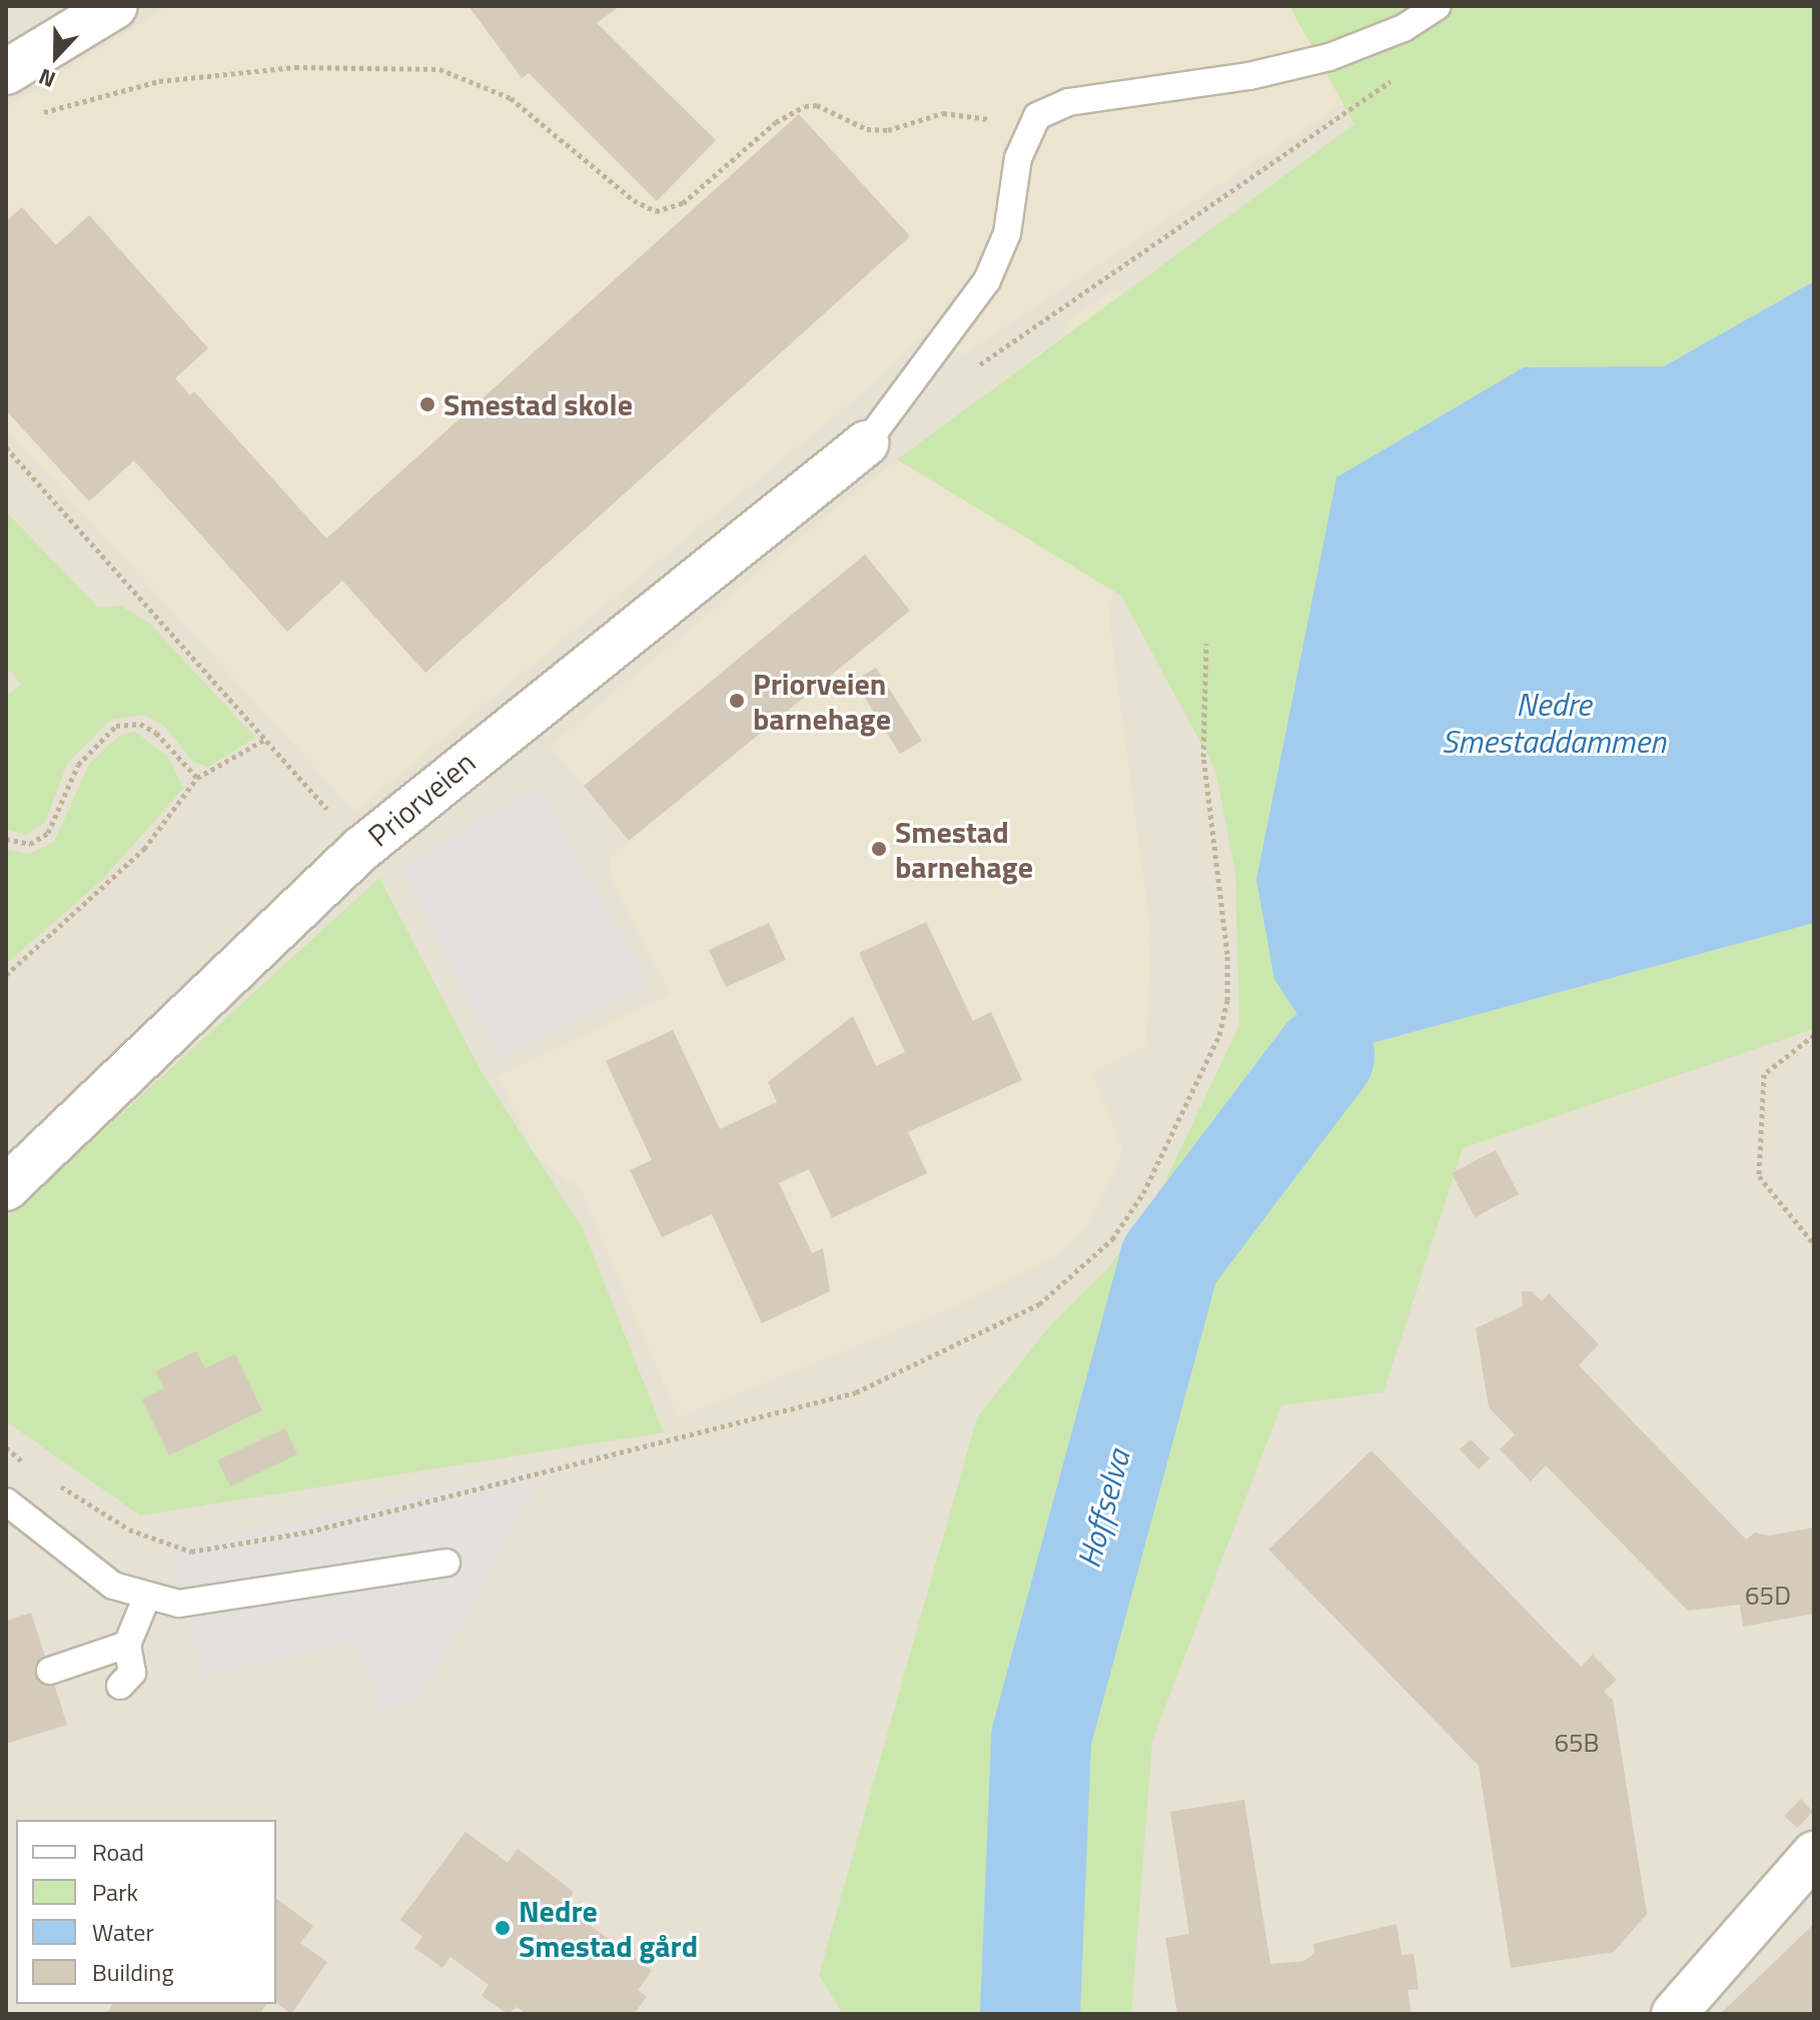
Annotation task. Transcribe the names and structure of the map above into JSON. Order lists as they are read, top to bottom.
{
  "streets": {
    "street": ["Priorveien"]
  },
  "water": ["Nedre Smestaddammen", "Hoffselva"],
  "places": [
    "Smestad skole",
    "Priorveien barnehage",
    "Smestad barnehage",
    "Nedre Smestad gård"
  ],
  "house_numbers": ["65D", "65B"],
  "legend": [
    "Road",
    "Park",
    "Water",
    "Building"
  ],
  "north": "bottom"
}
